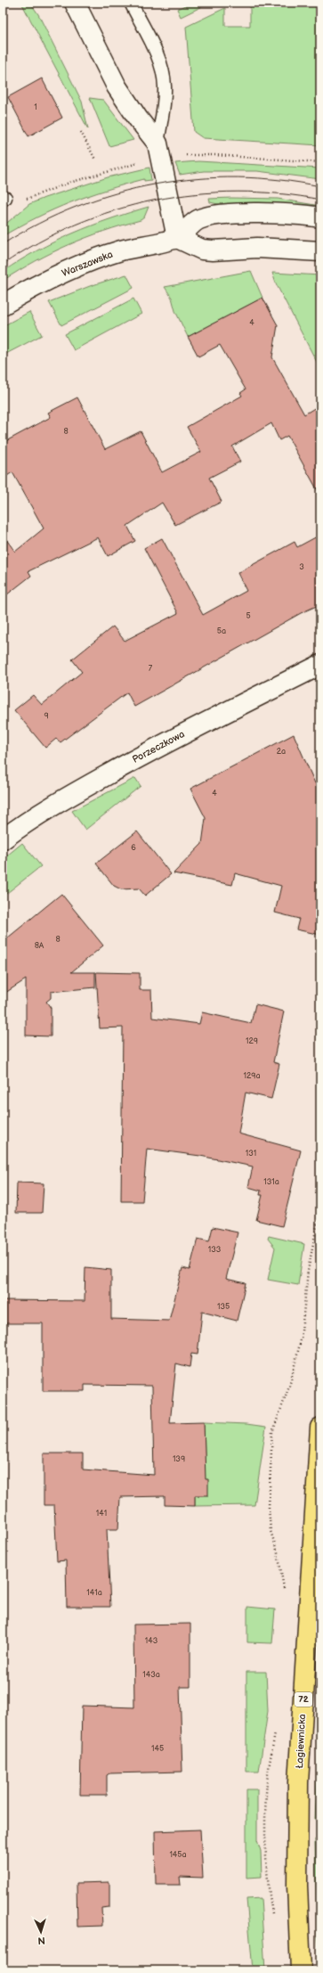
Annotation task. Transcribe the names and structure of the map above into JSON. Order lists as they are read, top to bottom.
{
  "streets": {
    "main road": ["72", "Łagiewnicka"],
    "street": ["Warszawska", "Porzeczkowa"]
  },
  "house_numbers": [
    "1",
    "4",
    "8",
    "3",
    "5",
    "5a",
    "7",
    "9",
    "2a",
    "4",
    "6",
    "8",
    "8A",
    "129",
    "129a",
    "131",
    "131a",
    "133",
    "135",
    "139",
    "141",
    "141a",
    "143",
    "143a",
    "145",
    "145a"
  ],
  "north": "bottom"
}
